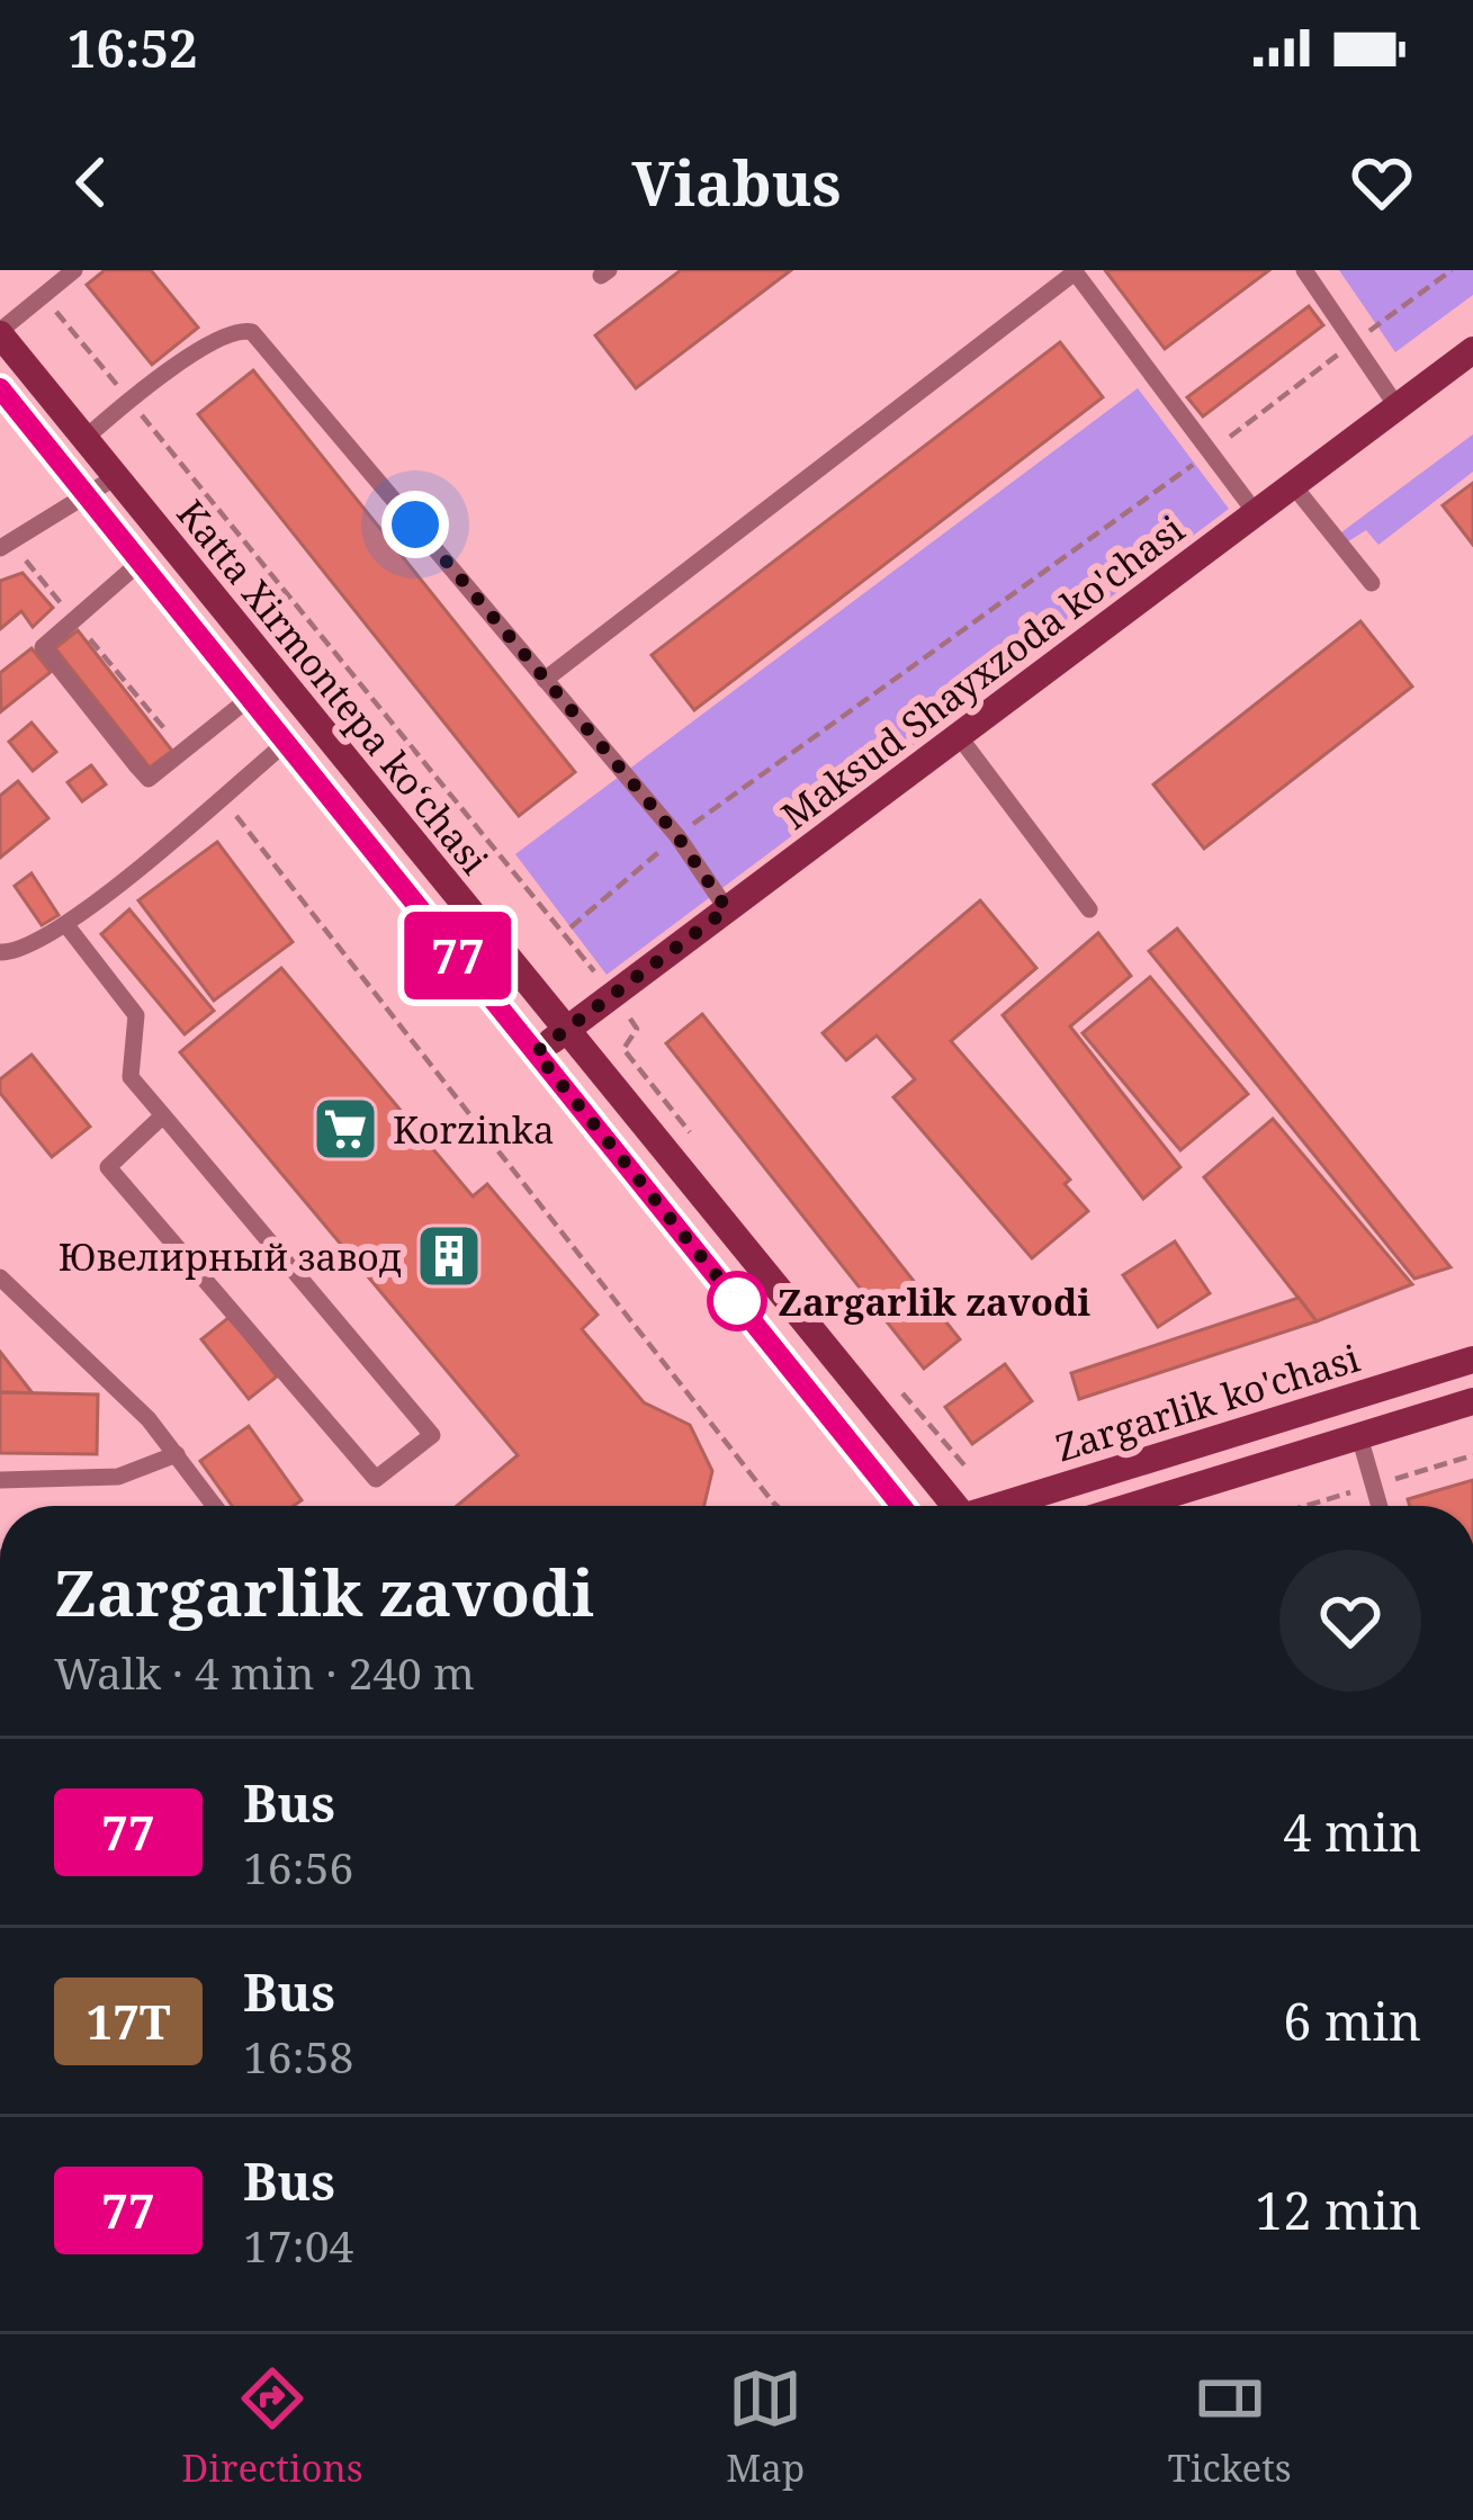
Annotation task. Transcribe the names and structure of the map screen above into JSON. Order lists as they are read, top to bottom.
{
  "streets": {
    "main road": ["Maksud Shayxzoda ko'chasi", "Katta Xirmontepa koʻchasi", "Zargarlik ko'chasi"]
  },
  "crossings": [
    ["Maksud Shayxzoda ko'chasi", "Katta Xirmontepa koʻchasi"]
  ],
  "places": {
    "supermarket": ["Korzinka"],
    "building": ["Ювелирный завод"],
    "other": ["Zargarlik zavodi"]
  },
  "lines": ["bus line 77"],
  "page": {
    "status": "16:52",
    "header": "Viabus",
    "on_map": "77",
    "heading": ["Zargarlik zavodi", "Walk · 4 min · 240 m"],
    "list": [
      {
        "mark": "77",
        "name": "Bus",
        "note": "16:56",
        "value": "4 min"
      },
      {
        "mark": "17T",
        "name": "Bus",
        "note": "16:58",
        "value": "6 min"
      },
      {
        "mark": "77",
        "name": "Bus",
        "note": "17:04",
        "value": "12 min"
      }
    ],
    "tabs": ["Directions", "Map", "Tickets"]
  }
}
